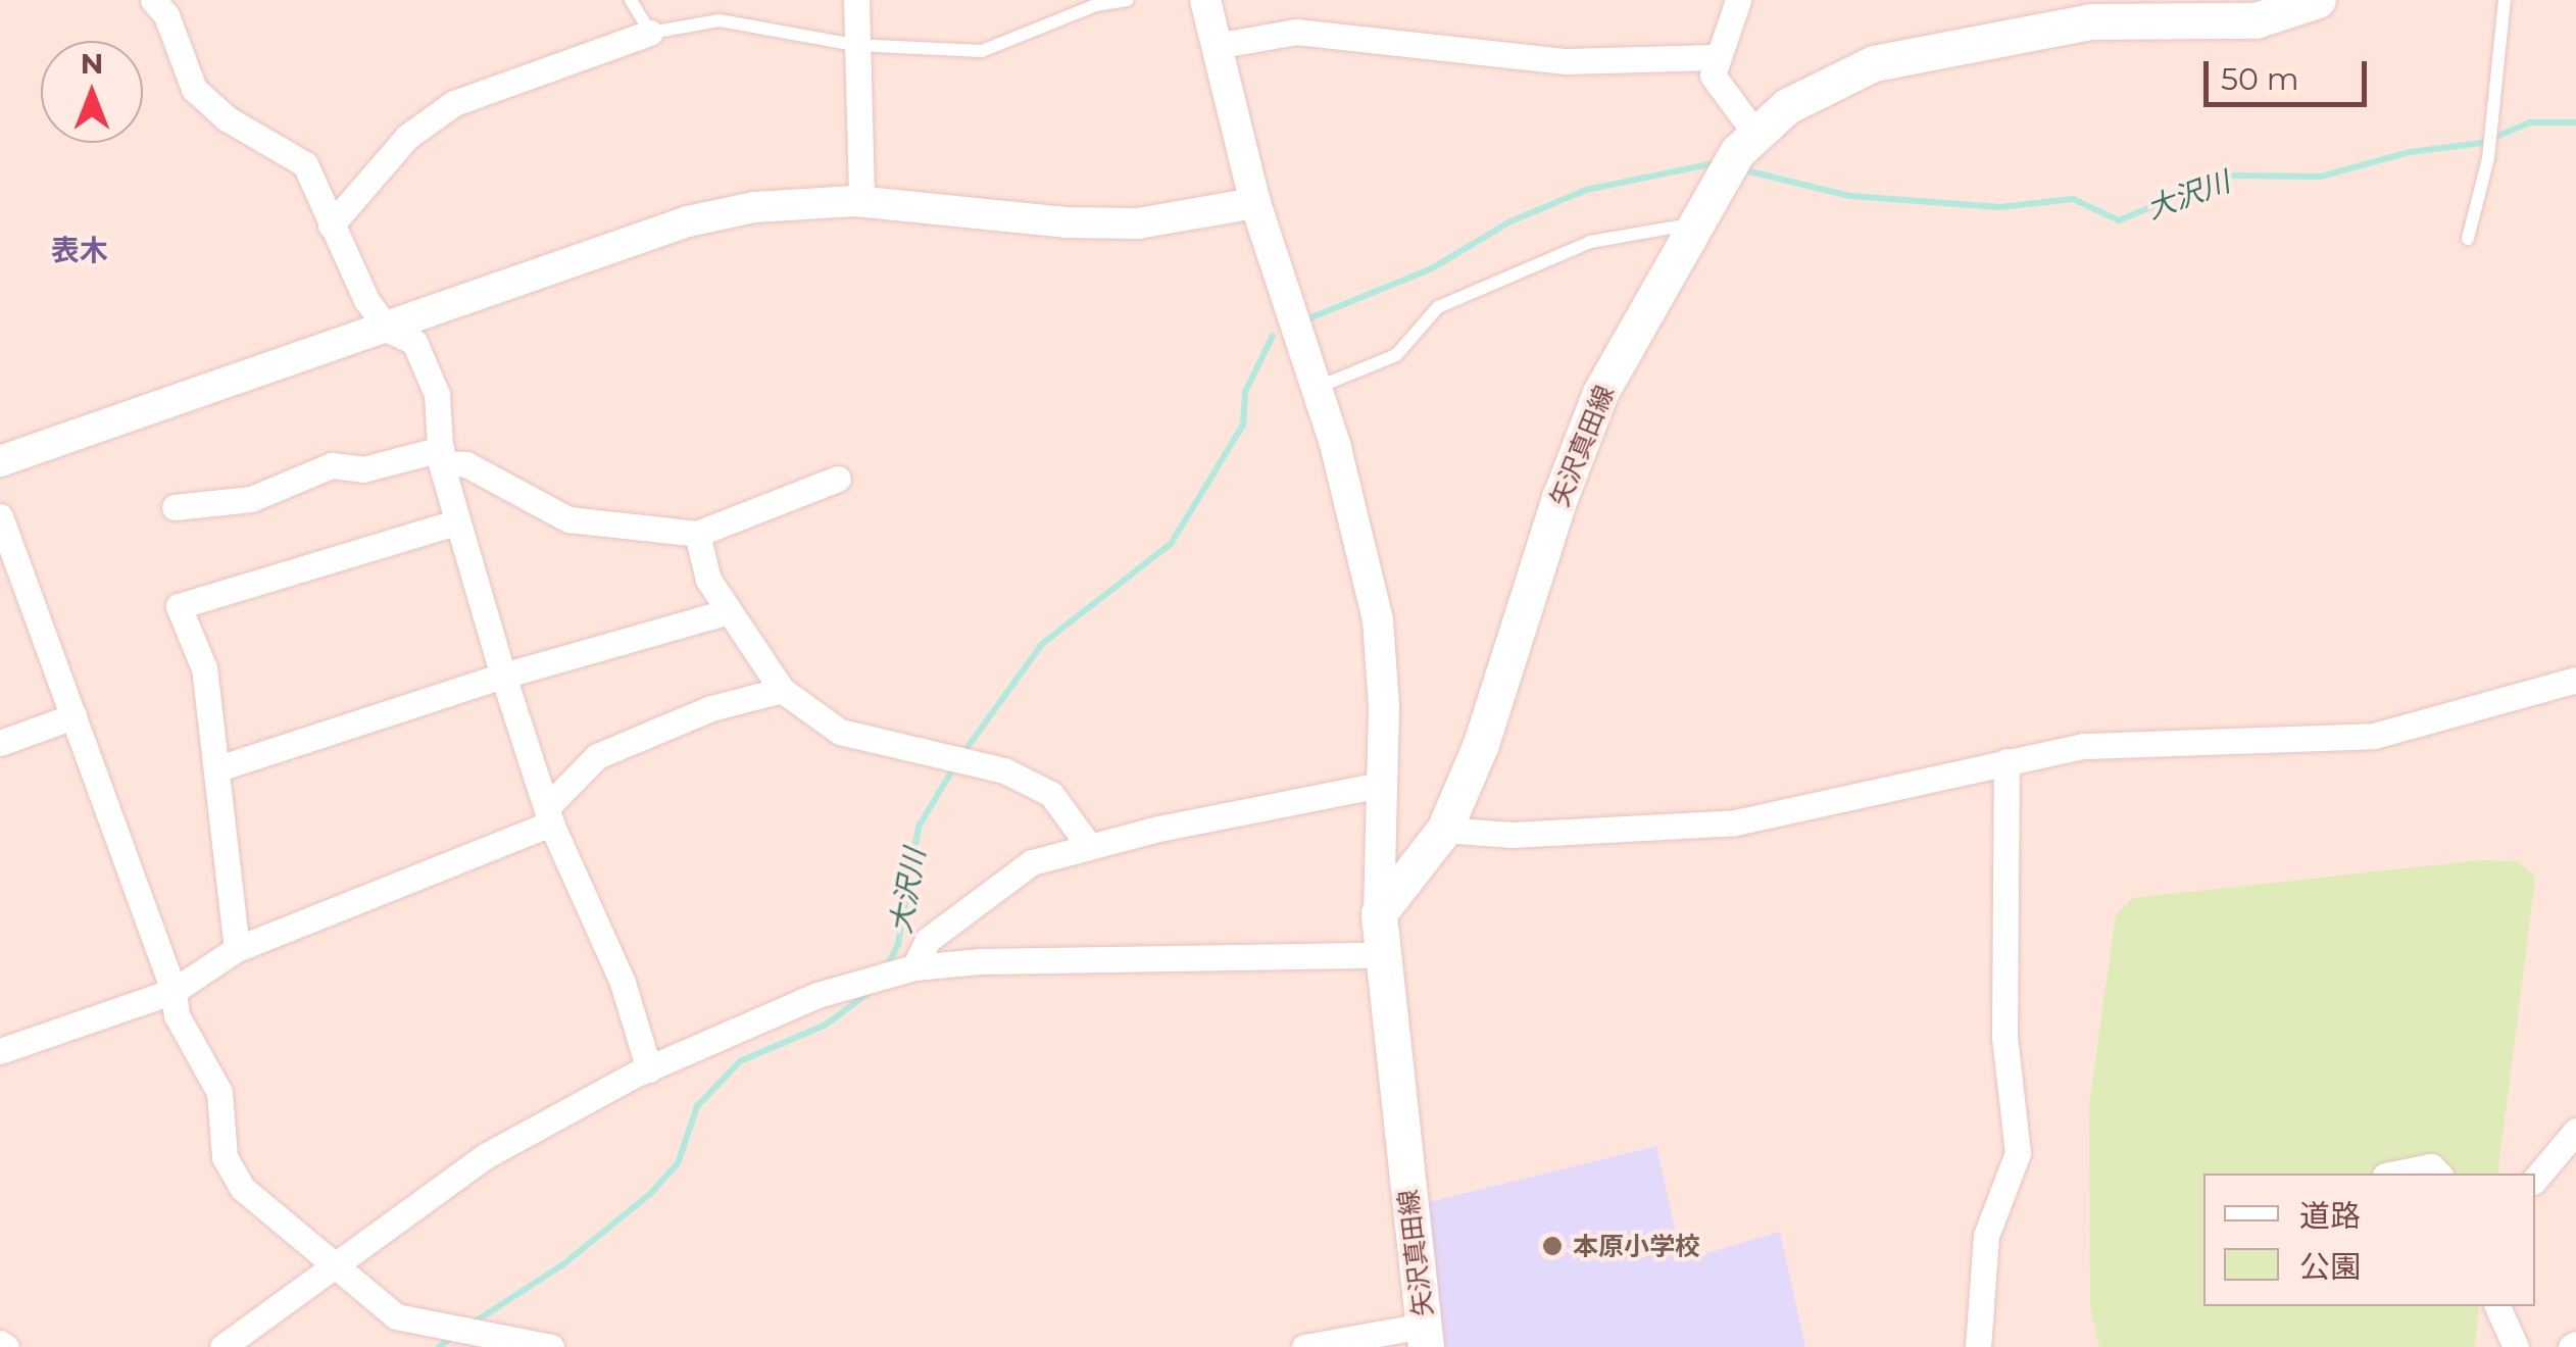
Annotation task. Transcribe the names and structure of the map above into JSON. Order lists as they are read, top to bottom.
{
  "streets": {
    "main road": ["矢沢真田線"]
  },
  "districts": ["表木"],
  "water": ["大沢川"],
  "places": ["本原小学校"],
  "legend": ["道路", "公園"],
  "scale_bar": "50 m",
  "north": "top"
}
